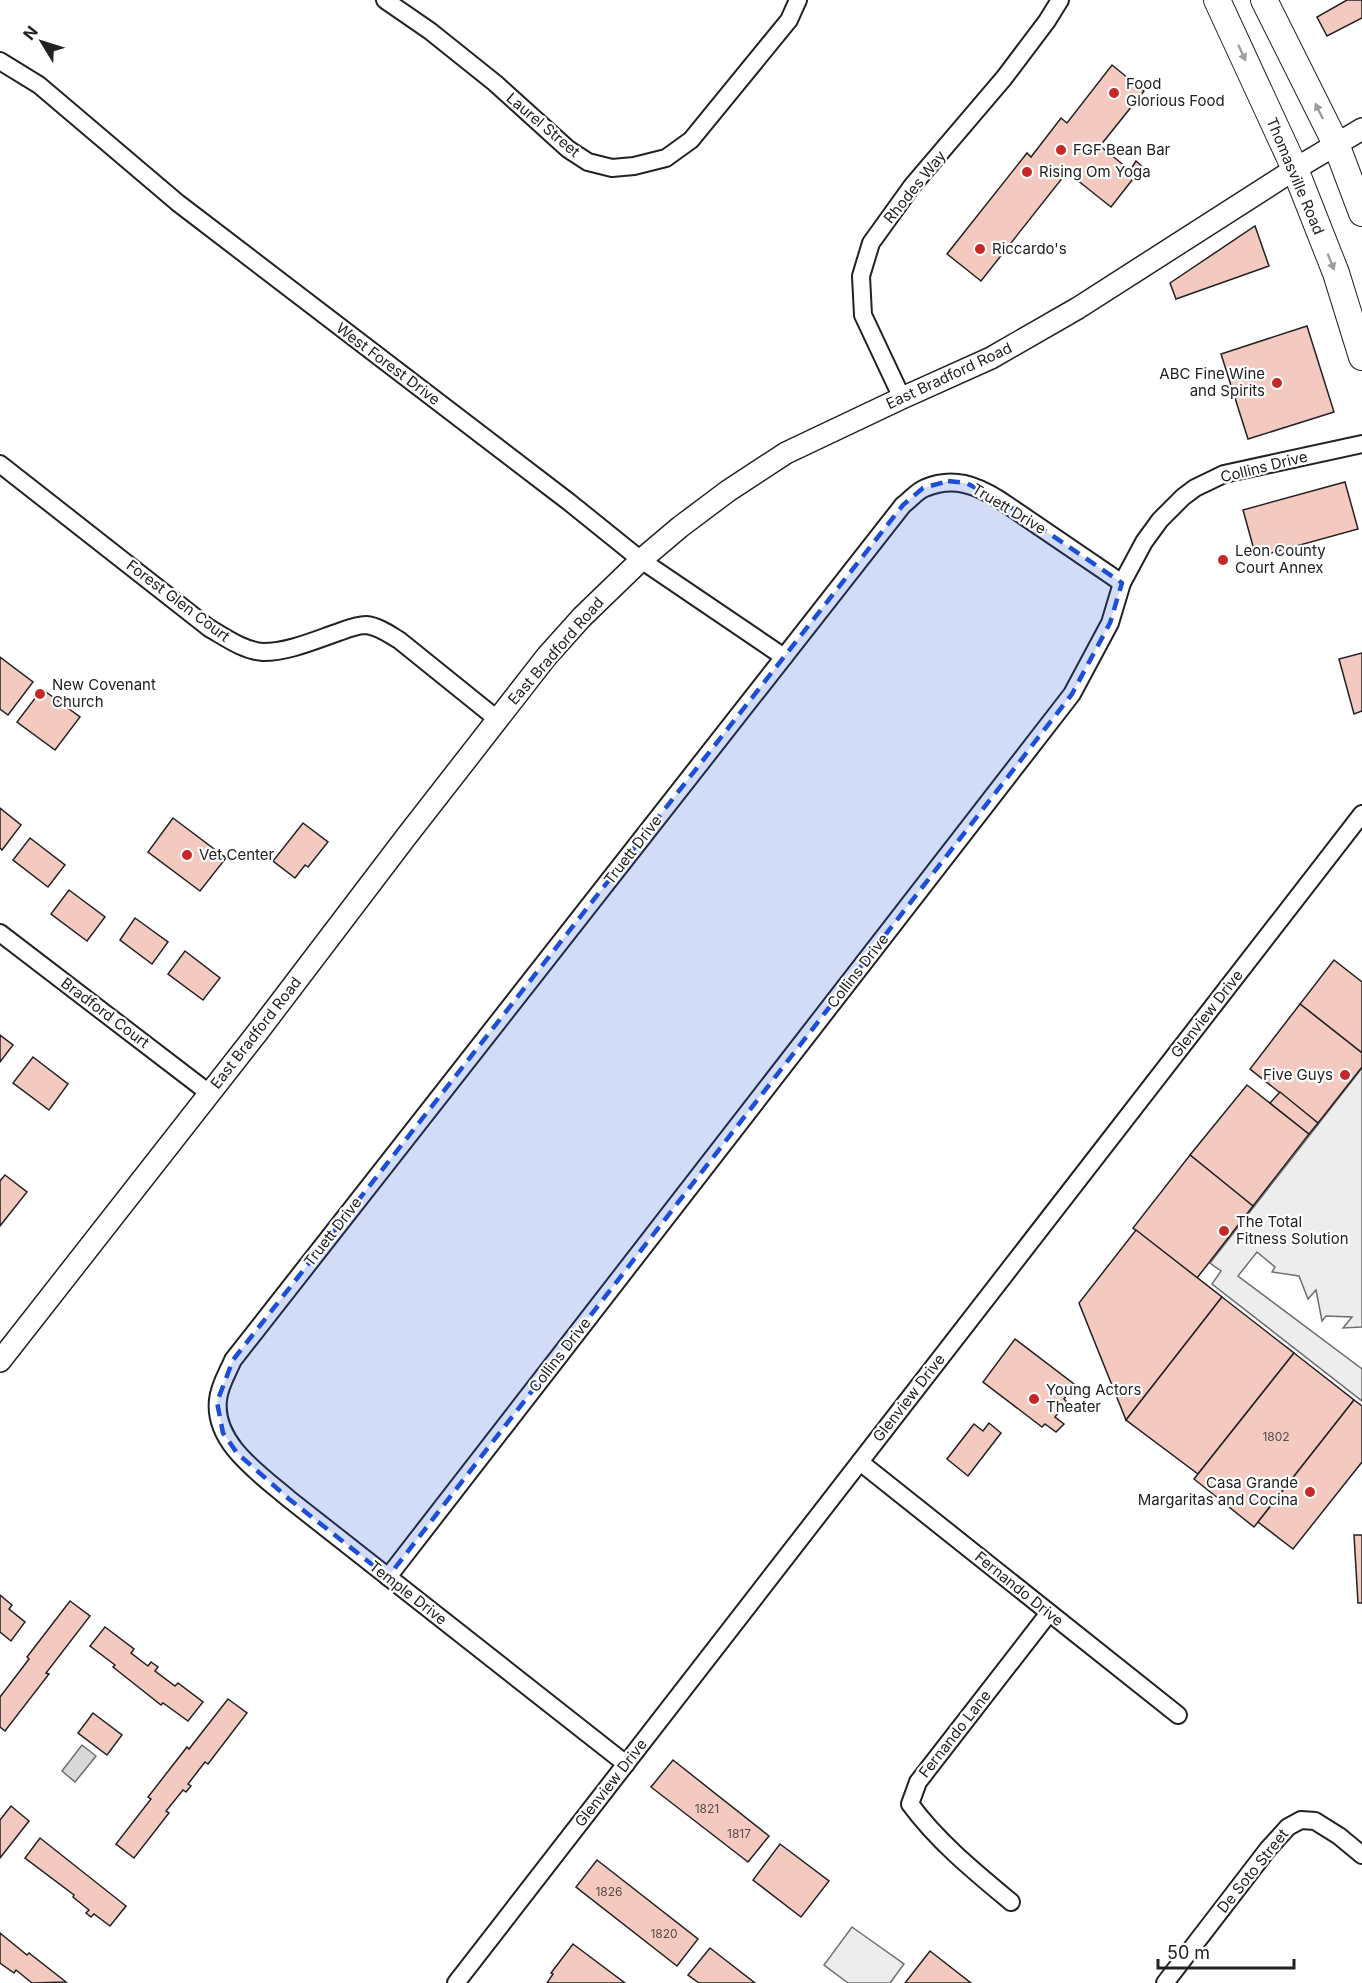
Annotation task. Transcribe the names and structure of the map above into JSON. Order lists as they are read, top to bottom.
{
  "streets": {
    "main road": ["Thomasville Road"],
    "street": [
      "Laurel Street",
      "Rhodes Way",
      "West Forest Drive",
      "East Bradford Road",
      "Collins Drive",
      "Truett Drive",
      "Forest Glen Court",
      "Bradford Court",
      "Glenview Drive",
      "Fernando Drive",
      "Temple Drive",
      "Fernando Lane",
      "De Soto Street"
    ]
  },
  "crossings": [
    ["Thomasville Road", "East Bradford Road"],
    ["Rhodes Way", "East Bradford Road"],
    ["West Forest Drive", "East Bradford Road"],
    ["West Forest Drive", "Truett Drive"],
    ["East Bradford Road", "Forest Glen Court"],
    ["East Bradford Road", "Bradford Court"],
    ["Collins Drive", "Truett Drive"],
    ["Collins Drive", "Temple Drive"],
    ["Truett Drive", "Temple Drive"],
    ["Glenview Drive", "Fernando Drive"],
    ["Glenview Drive", "Temple Drive"],
    ["Fernando Drive", "Fernando Lane"]
  ],
  "places": [
    "Food Glorious Food",
    "FGF Bean Bar",
    "Rising Om Yoga",
    "Riccardo's",
    "ABC Fine Wine and Spirits",
    "Leon County Court Annex",
    "New Covenant Church",
    "Vet Center",
    "Five Guys",
    "The Total Fitness Solution",
    "Young Actors Theater",
    "Casa Grande Margaritas and Cocina"
  ],
  "house_numbers": [
    "1802",
    "1821",
    "1817",
    "1826",
    "1820"
  ],
  "scale_bar": "50 m",
  "north": "top left"
}
